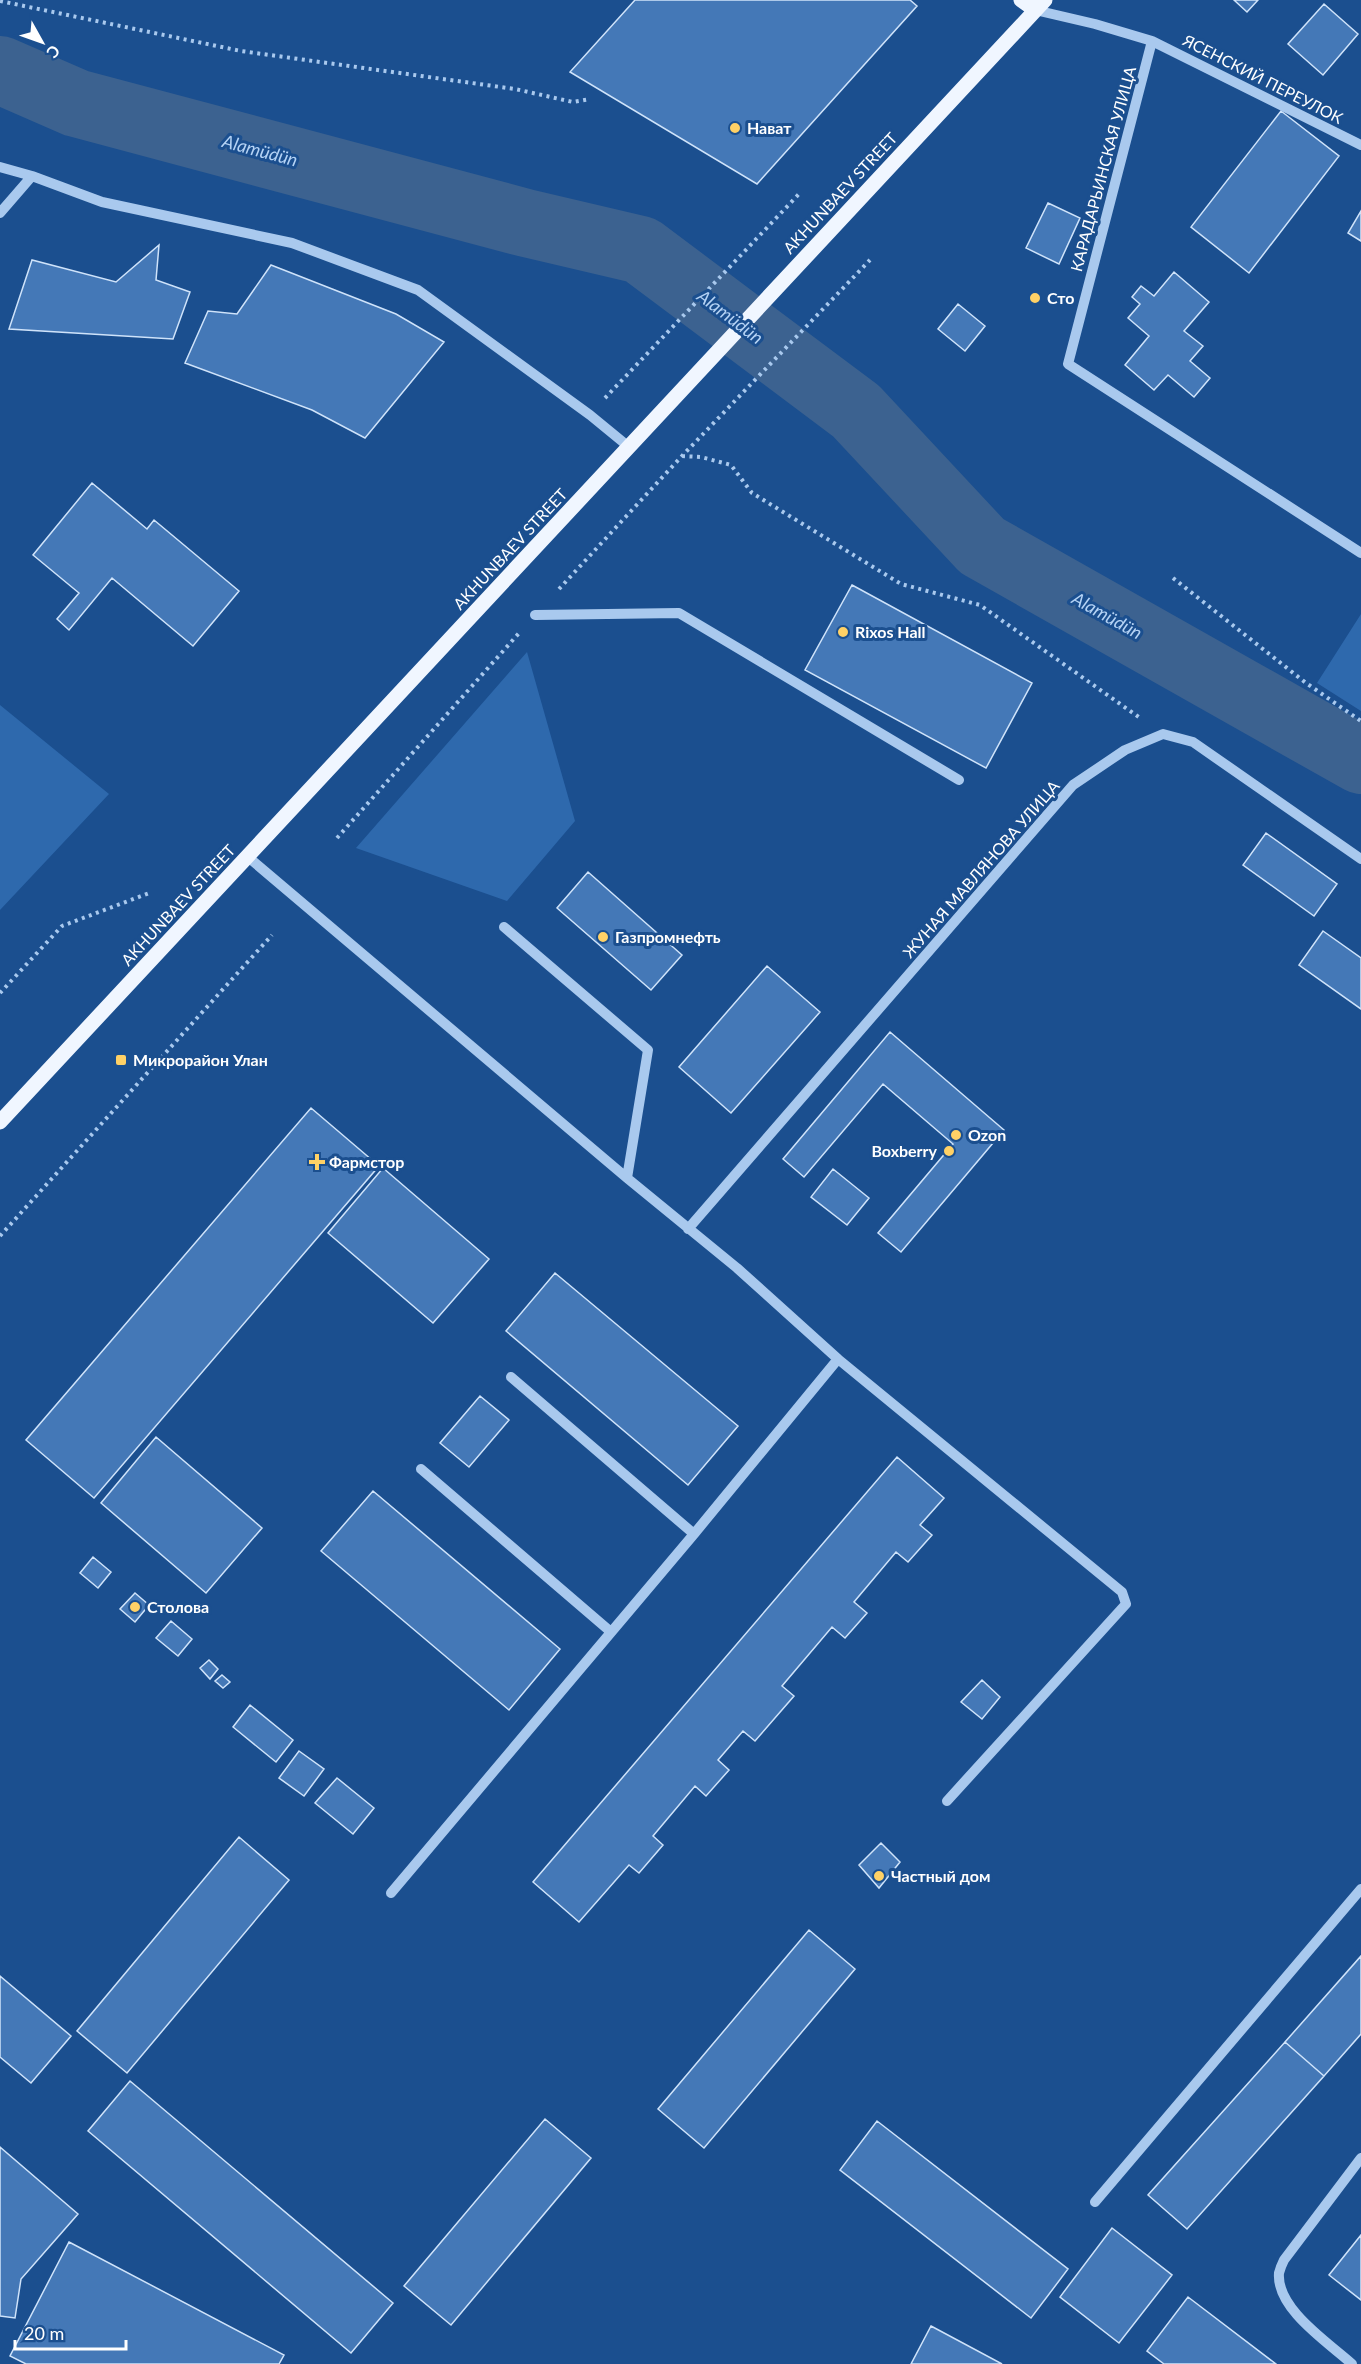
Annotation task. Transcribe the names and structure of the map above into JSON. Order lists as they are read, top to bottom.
{
  "streets": {
    "main road": ["AKHUNBAEV STREET"],
    "street": ["ЯСЕНСКИЙ ПЕРЕУЛОК", "КАРАДАРЬИНСКАЯ УЛИЦА", "ЖУНАЯ МАВЛЯНОВА УЛИЦА"]
  },
  "crossings": [
    ["ЯСЕНСКИЙ ПЕРЕУЛОК", "КАРАДАРЬИНСКАЯ УЛИЦА"]
  ],
  "water": ["Alamüdün"],
  "places": {
    "other": [
      "Нават",
      "Сто",
      "Rixos Hall",
      "Газпромнефть",
      "Ozon",
      "Boxberry",
      "Столова",
      "Частный дом"
    ],
    "transit": ["Микрорайон Улан"],
    "health": ["Фармстор"]
  },
  "scale_bar": "20 m",
  "north": "bottom right"
}
